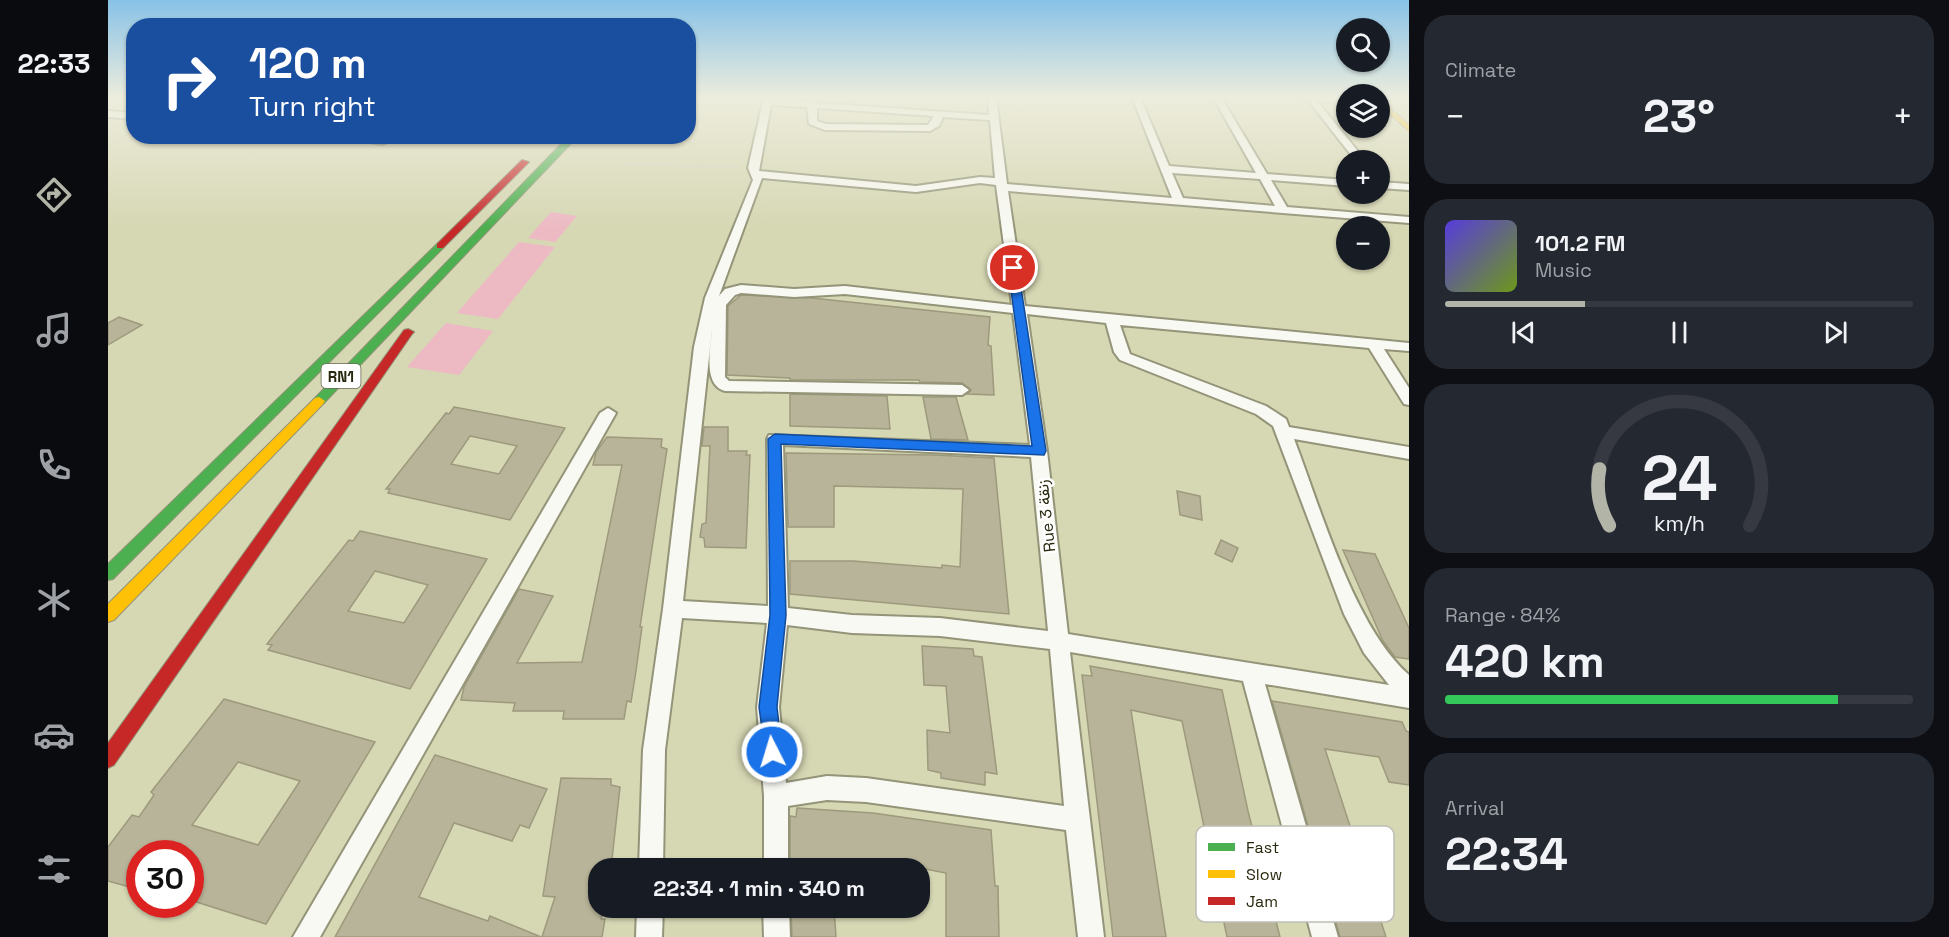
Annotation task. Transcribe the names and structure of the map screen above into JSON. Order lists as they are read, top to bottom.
{
  "streets": {
    "main road": ["RN1"],
    "street": ["Rue 3 زنقة"]
  },
  "legend": ["Fast", "Slow", "Jam"],
  "page": {
    "tabs": "22:33",
    "tile": [
      "Climate",
      ["Range · 84%", "420 km"],
      ["Arrival", "22:34"]
    ],
    "map_buttons": ["+", "−"],
    "turn": ["120 m", "Turn right"],
    "heat": ["−", "23°", "+"],
    "song": ["101.2 FM", "Music"],
    "limit": "30",
    "trip": "22:34 · 1 min · 340 m",
    "gauge": ["24", "km/h"]
  }
}
